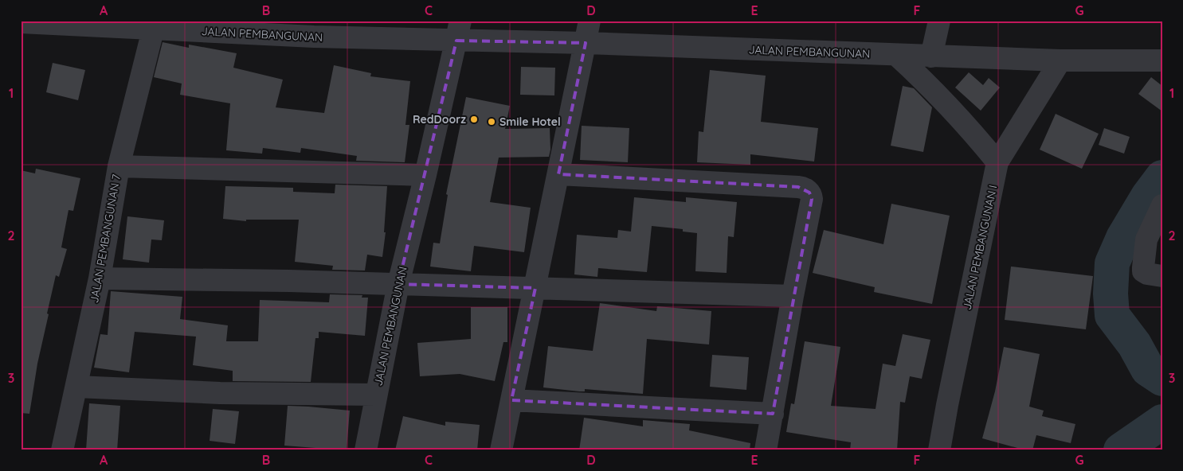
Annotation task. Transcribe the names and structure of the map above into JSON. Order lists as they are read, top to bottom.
{
  "streets": {
    "street": ["JALAN PEMBANGUNAN", "JALAN PEMBANGUNAN 7", "JALAN PEMBANGUNAN I"]
  },
  "crossings": [
    ["JALAN PEMBANGUNAN", "JALAN PEMBANGUNAN 7"],
    ["JALAN PEMBANGUNAN", "JALAN PEMBANGUNAN I"]
  ],
  "places": ["RedDoorz", "Smile Hotel"],
  "grid": {
    "columns": [
      "A",
      "B",
      "C",
      "D",
      "E",
      "F",
      "G"
    ],
    "rows": ["1", "2", "3"]
  }
}
